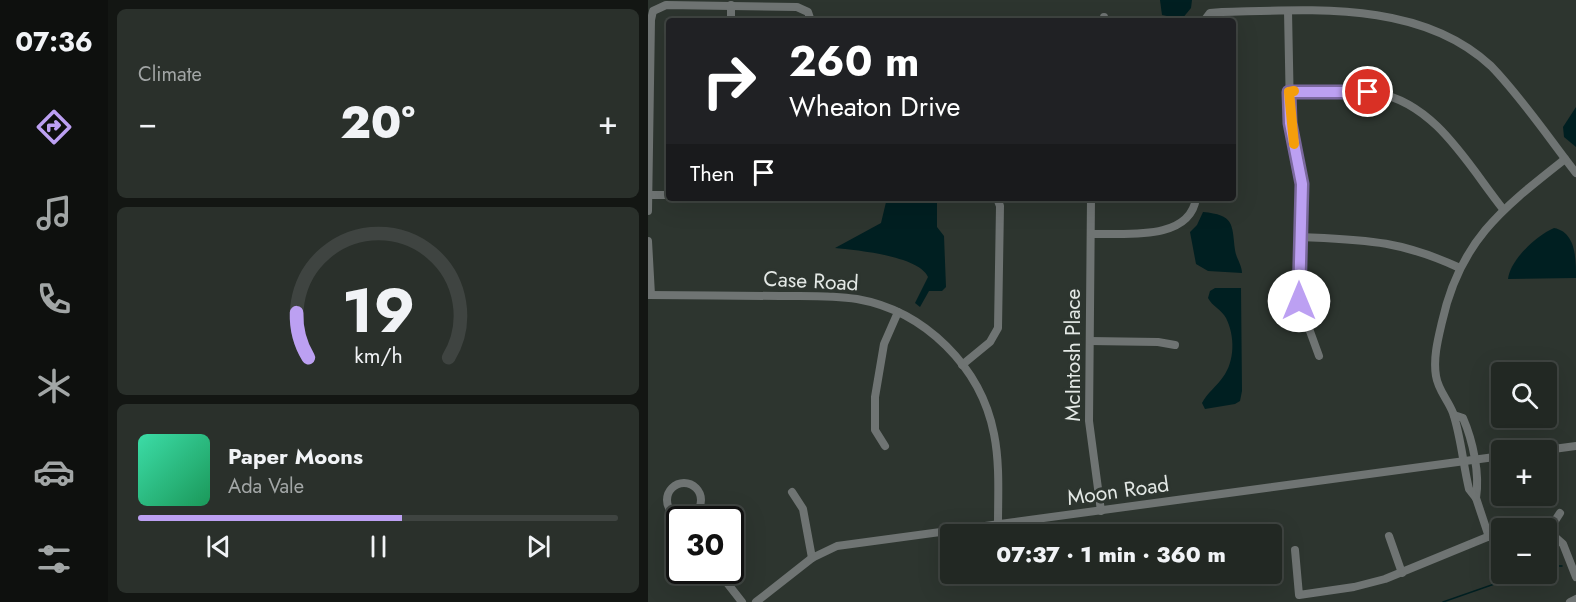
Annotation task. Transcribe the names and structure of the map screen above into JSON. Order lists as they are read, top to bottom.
{
  "streets": {
    "street": ["Case Road", "McIntosh Place", "Moon Road"]
  },
  "crossings": [
    ["McIntosh Place", "Moon Road"]
  ],
  "page": {
    "tabs": "07:36",
    "tile": "Climate",
    "turn": ["260 m", "Wheaton Drive"],
    "heat": ["−", "20°", "+"],
    "then": "Then",
    "map_buttons": ["+", "−"],
    "song": ["Paper Moons", "Ada Vale"],
    "limit": "30",
    "trip": "07:37 · 1 min · 360 m",
    "gauge": ["19", "km/h"]
  }
}
